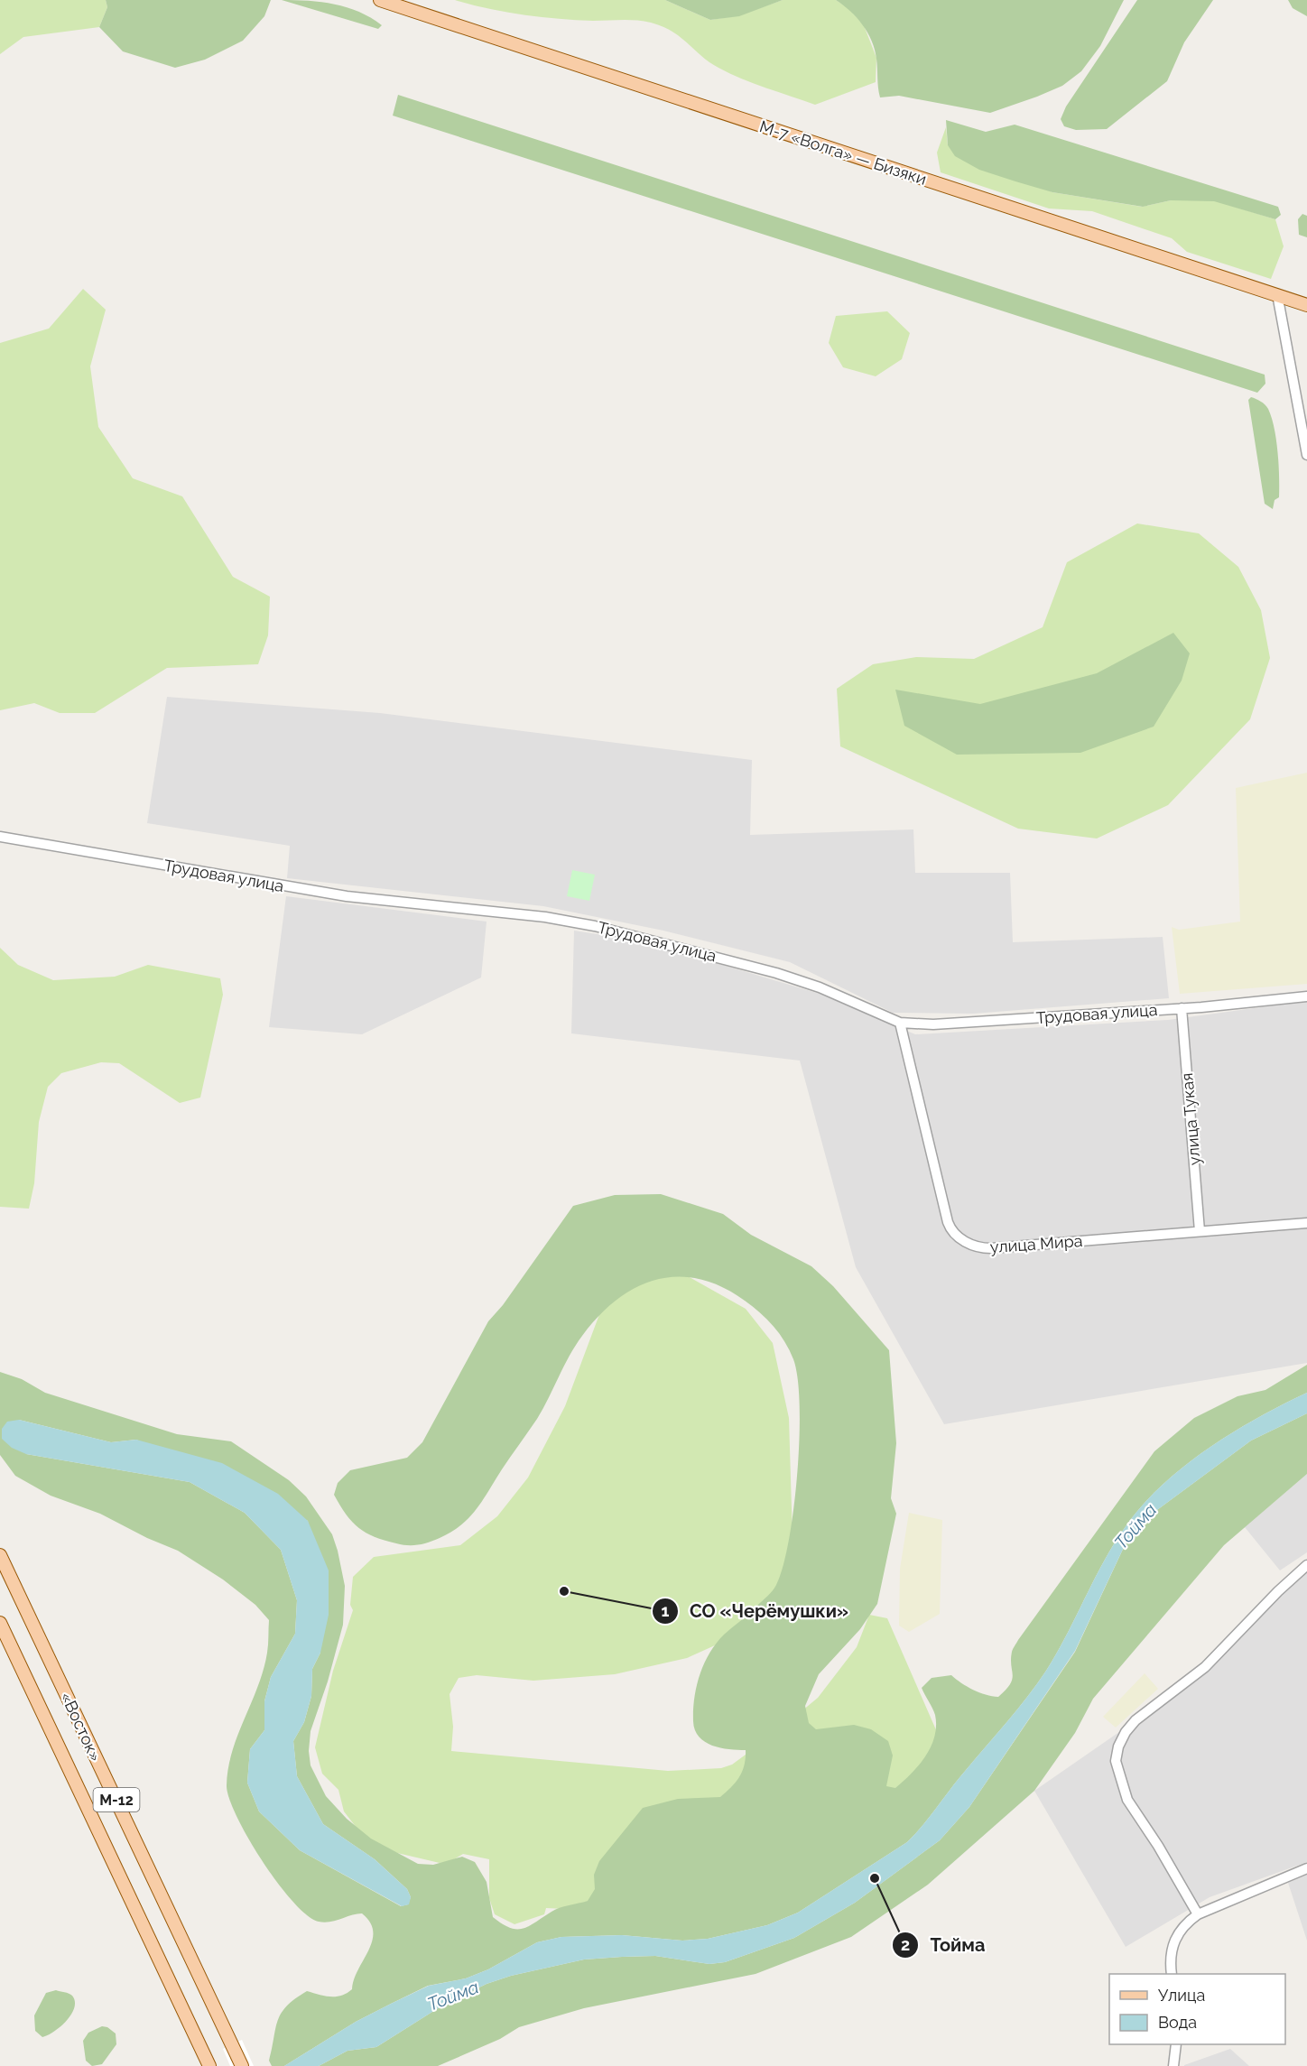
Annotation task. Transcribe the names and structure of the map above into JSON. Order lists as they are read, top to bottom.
{
  "streets": {
    "main road": ["М-7 «Волга» — Бизяки", "«Восток»", "М-12"],
    "street": ["Трудовая улица", "улица Тукая", "улица Мира"]
  },
  "crossings": [
    ["Трудовая улица", "улица Тукая"],
    ["Трудовая улица", "улица Мира"],
    ["улица Тукая", "улица Мира"]
  ],
  "water": ["Тойма"],
  "places": ["СО «Черёмушки»", "Тойма"],
  "legend": ["Улица", "Вода"]
}
